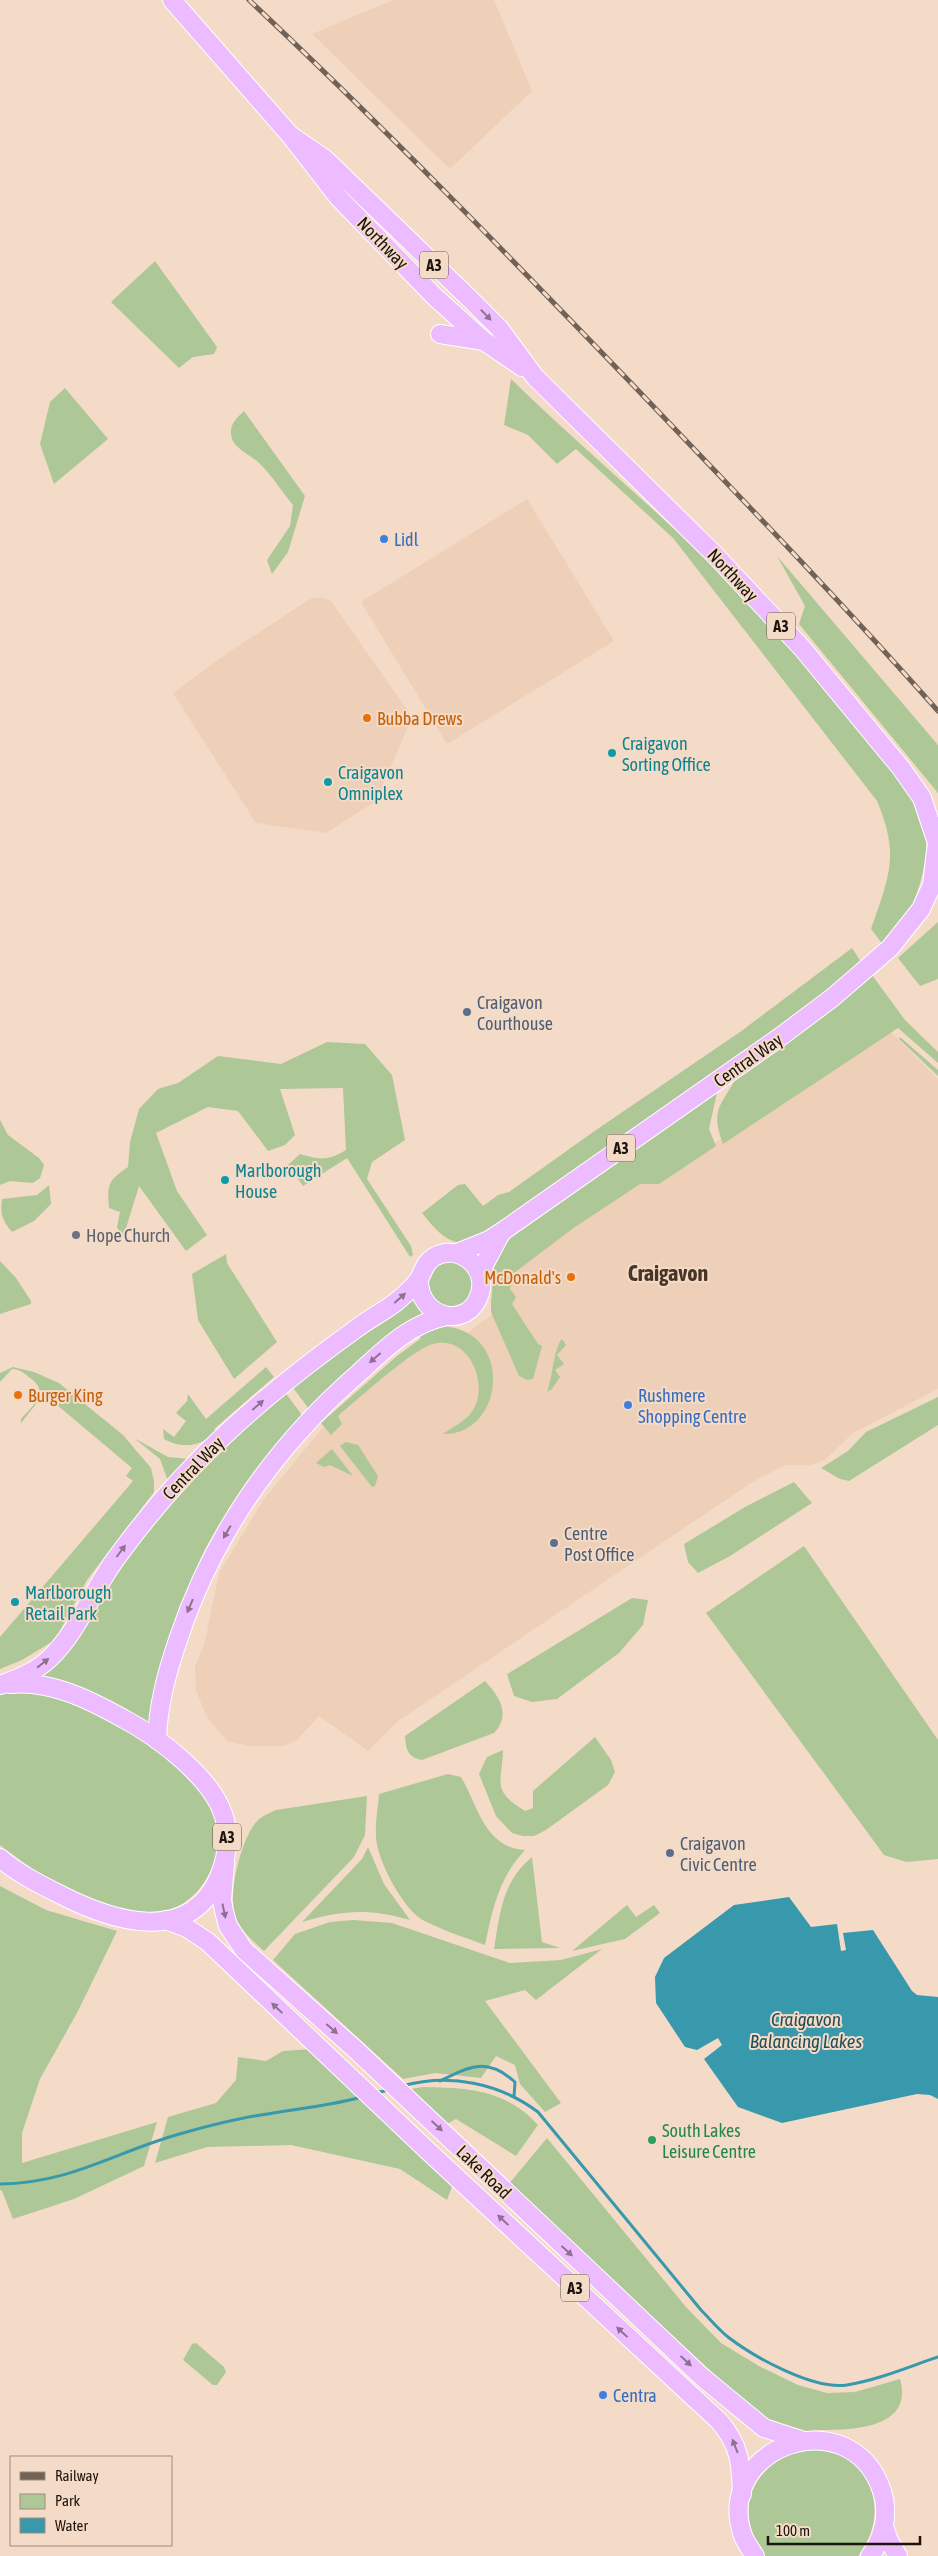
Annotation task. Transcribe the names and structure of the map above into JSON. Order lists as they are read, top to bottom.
{
  "streets": {
    "highway": [
      "Northway",
      "A3",
      "Central Way",
      "Lake Road"
    ]
  },
  "crossings": [
    ["Northway", "Central Way"],
    ["A3", "Central Way"],
    ["A3", "Lake Road"]
  ],
  "districts": ["Craigavon"],
  "water": ["Craigavon Balancing Lakes"],
  "places": [
    "Lidl",
    "Bubba Drews",
    "Craigavon Sorting Office",
    "Craigavon Omniplex",
    "Craigavon Courthouse",
    "Marlborough House",
    "Hope Church",
    "McDonald's",
    "Burger King",
    "Rushmere Shopping Centre",
    "Centre Post Office",
    "Marlborough Retail Park",
    "Craigavon Civic Centre",
    "South Lakes Leisure Centre",
    "Centra"
  ],
  "legend": ["Railway", "Park", "Water"],
  "scale_bar": "100 m"
}
